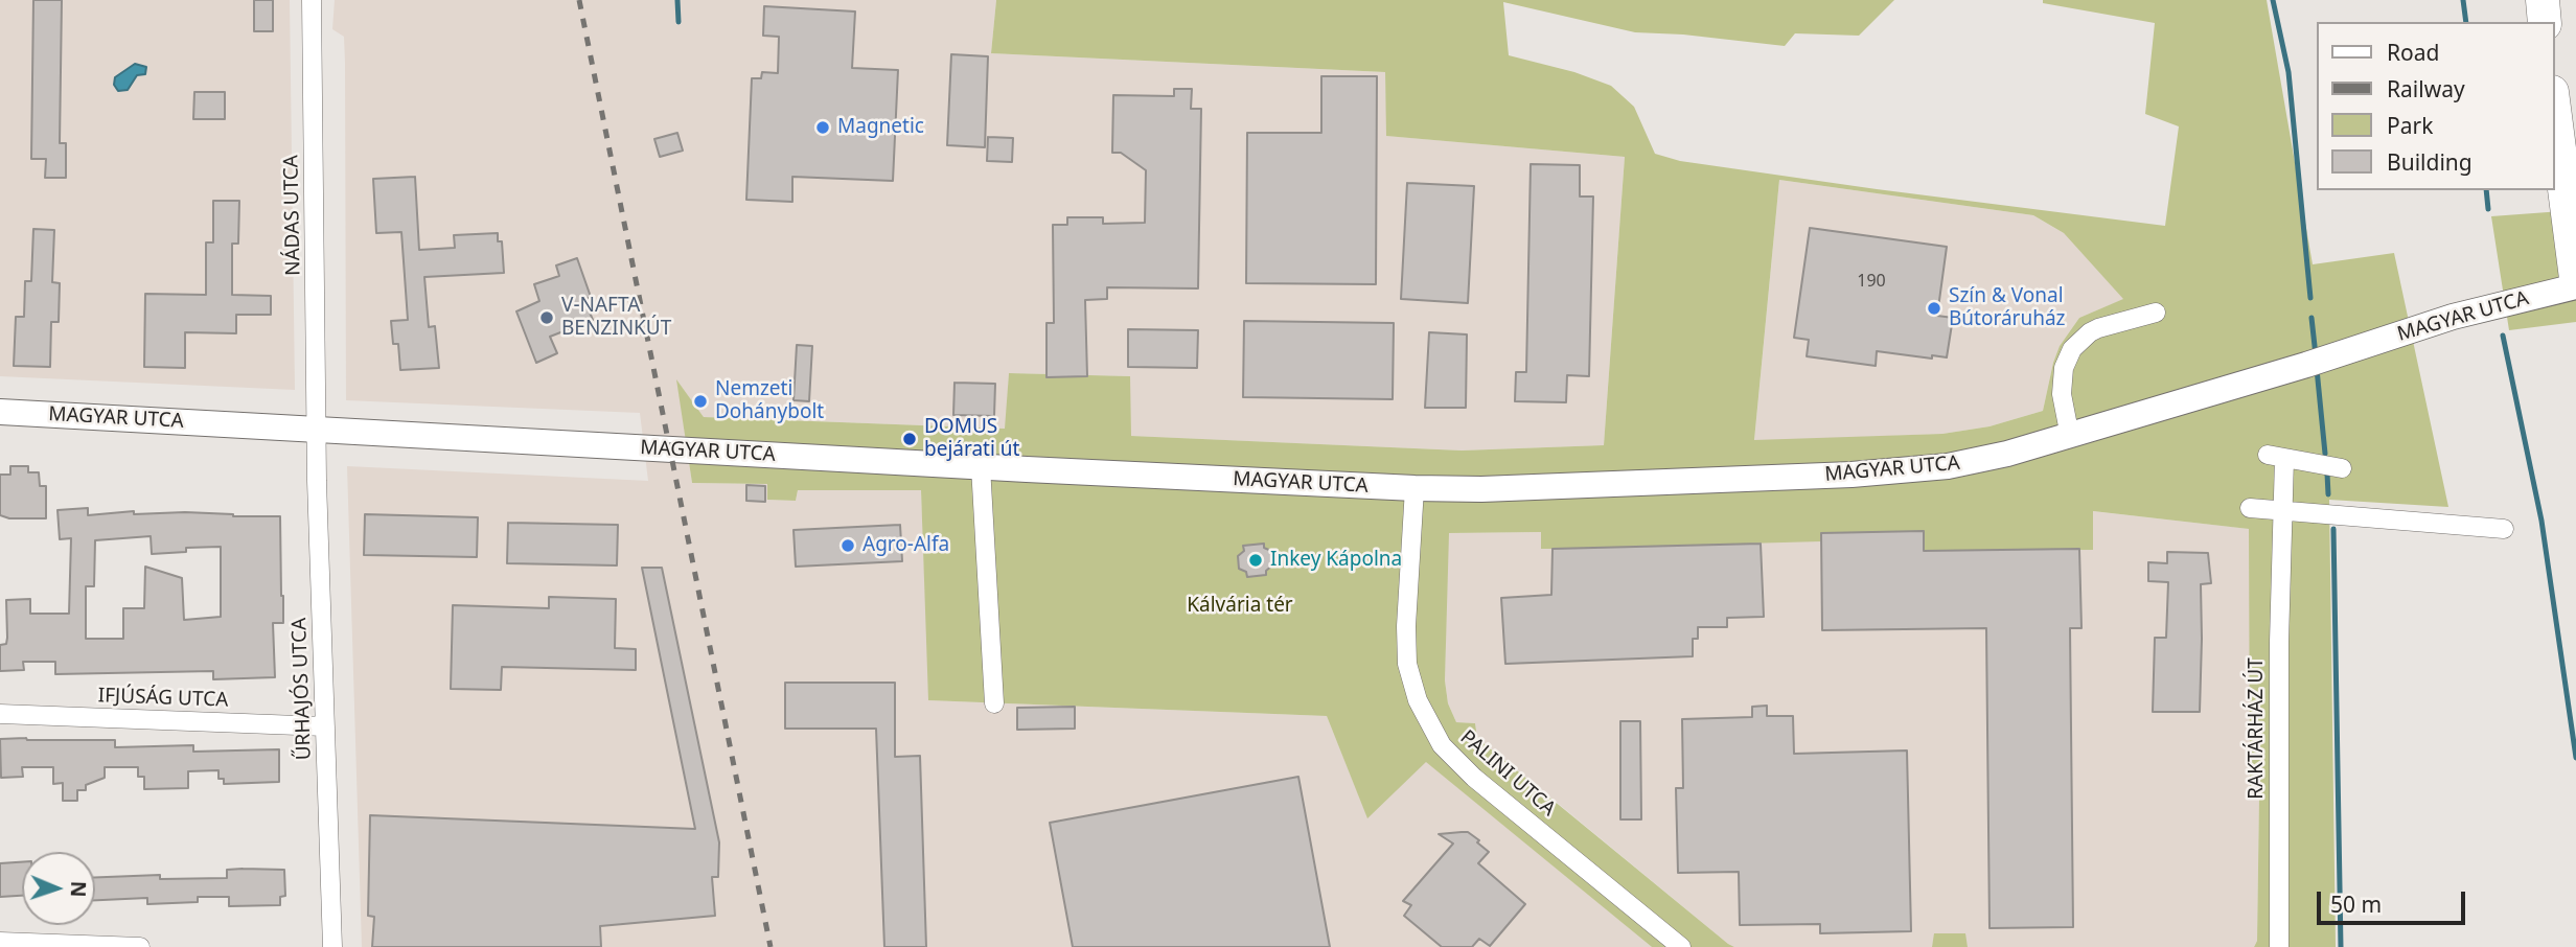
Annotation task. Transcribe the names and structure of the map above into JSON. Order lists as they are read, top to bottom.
{
  "streets": {
    "main road": ["MAGYAR UTCA"],
    "street": [
      "NÁDAS UTCA",
      "ŰRHAJÓS UTCA",
      "IFJÚSÁG UTCA",
      "RAKTÁRHÁZ ÚT",
      "PALINI UTCA"
    ]
  },
  "crossings": [
    ["NÁDAS UTCA", "MAGYAR UTCA"],
    ["NÁDAS UTCA", "ŰRHAJÓS UTCA"],
    ["MAGYAR UTCA", "ŰRHAJÓS UTCA"],
    ["MAGYAR UTCA", "PALINI UTCA"],
    ["ŰRHAJÓS UTCA", "IFJÚSÁG UTCA"]
  ],
  "parks": ["Kálvária tér"],
  "places": [
    "Magnetic",
    "Szín & Vonal Bútoráruház",
    "V-NAFTA BENZINKÚT",
    "Nemzeti Dohánybolt",
    "DOMUS bejárati út",
    "Agro-Alfa",
    "Inkey Kápolna"
  ],
  "house_numbers": ["190"],
  "legend": [
    "Road",
    "Railway",
    "Park",
    "Building"
  ],
  "scale_bar": "50 m",
  "north": "right"
}
